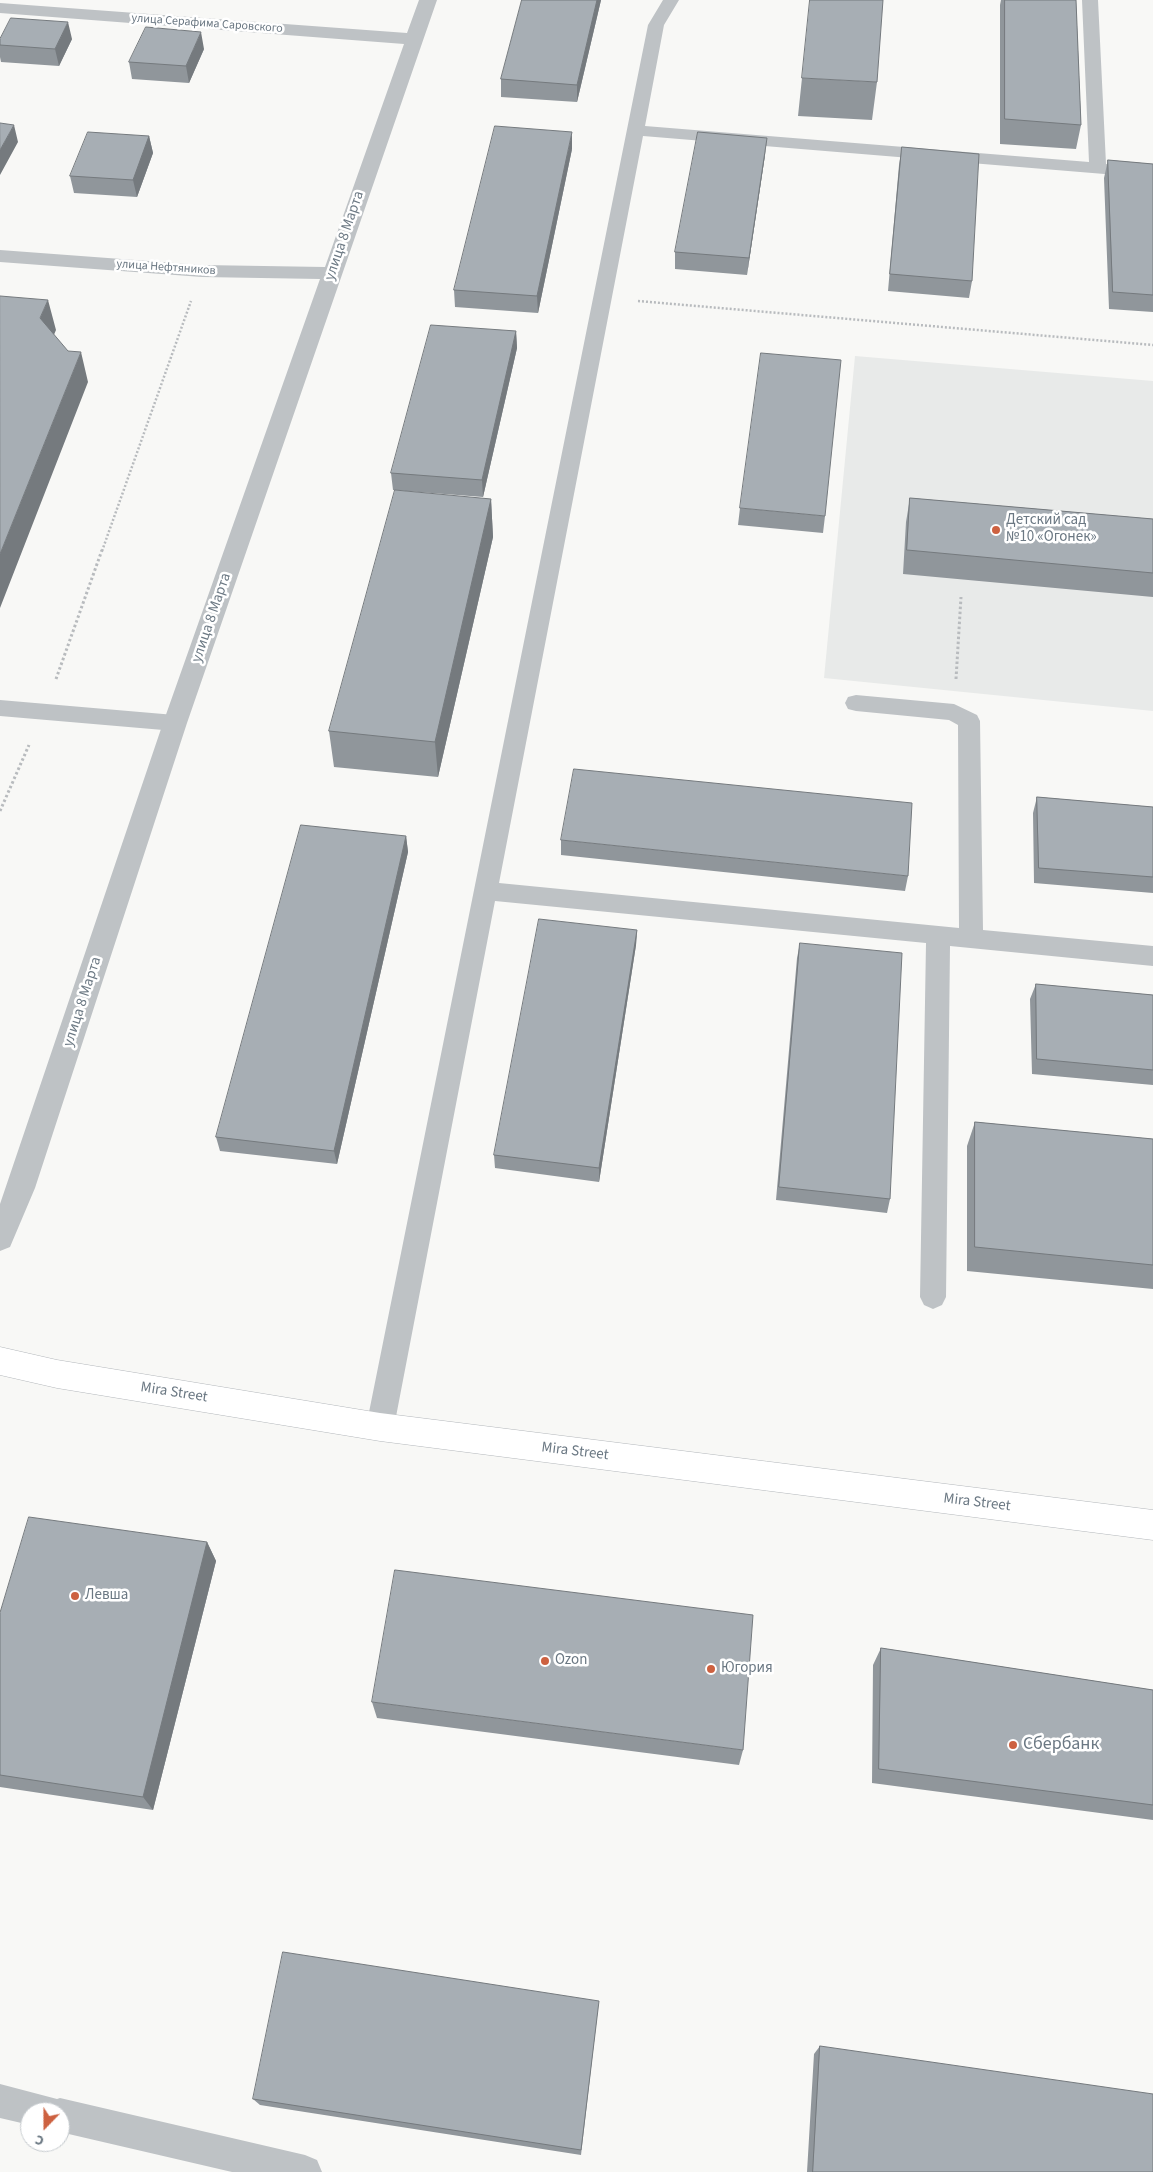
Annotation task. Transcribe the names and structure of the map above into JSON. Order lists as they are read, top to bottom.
{
  "streets": {
    "main road": ["Mira Street"],
    "street": ["улица Серафима Саровского", "улица 8 Марта", "улица Нефтяников"]
  },
  "crossings": [
    ["улица Серафима Саровского", "улица 8 Марта"],
    ["улица 8 Марта", "улица Нефтяников"]
  ],
  "places": [
    "Детский сад №10 «Огонек»",
    "Левша",
    "Ozon",
    "Югория",
    "Сбербанк"
  ],
  "north": "bottom"
}
